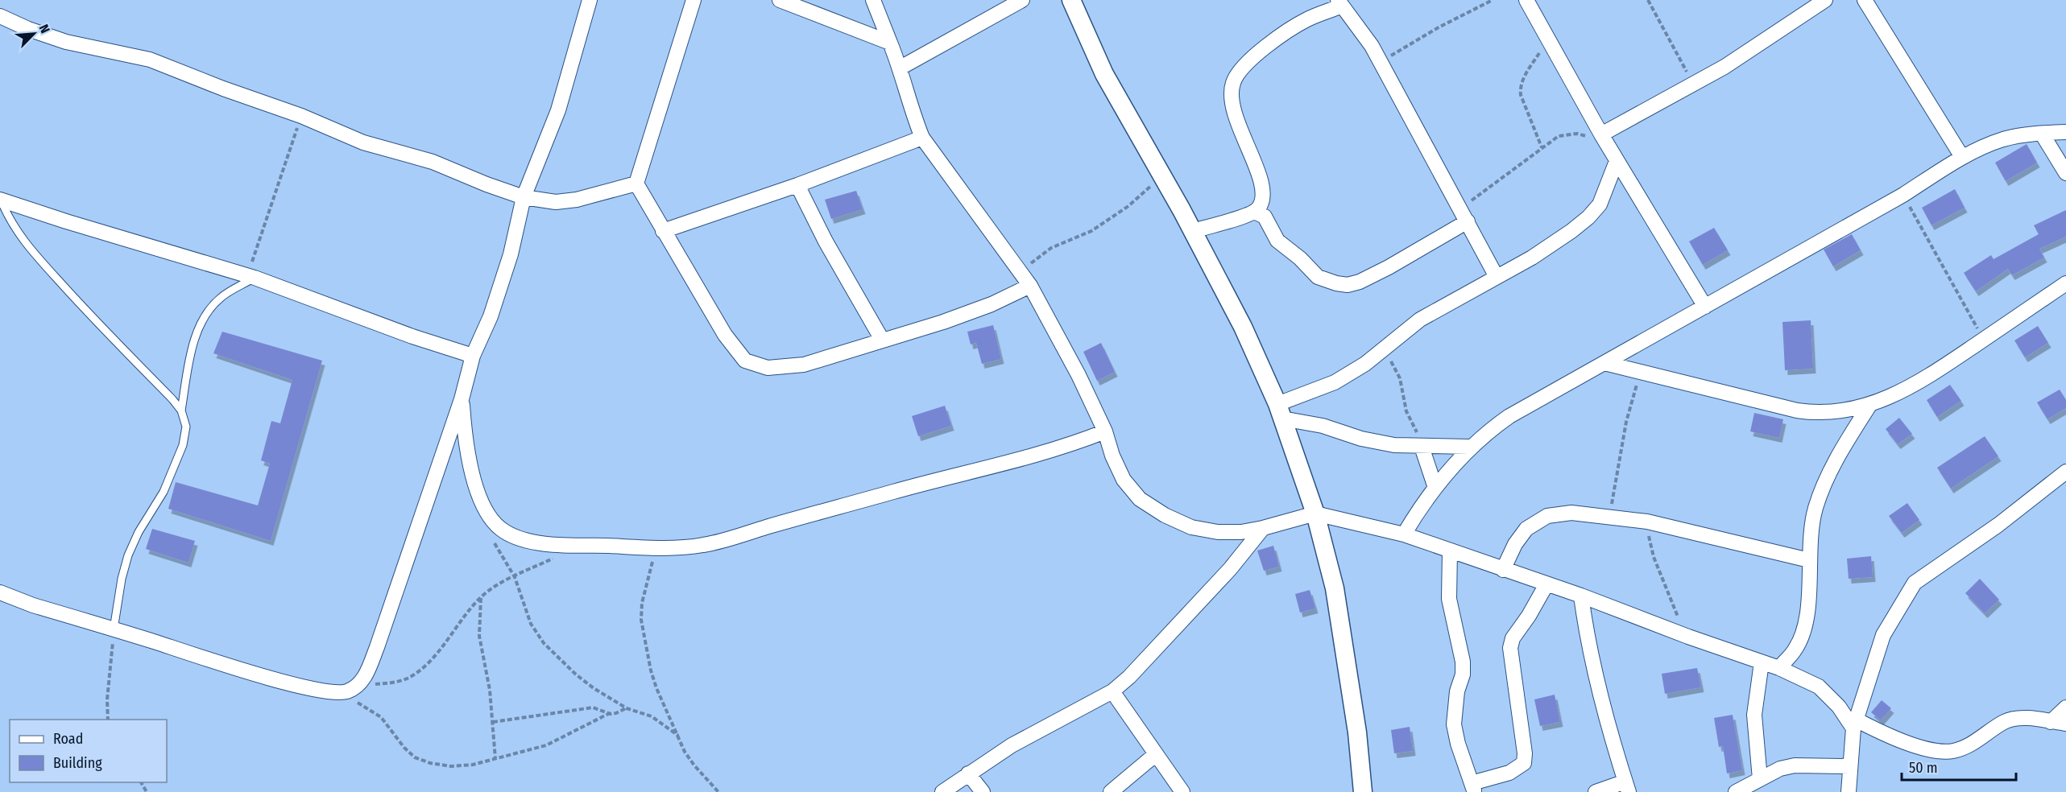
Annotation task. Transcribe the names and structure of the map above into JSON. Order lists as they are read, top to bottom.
{
  "legend": ["Road", "Building"],
  "scale_bar": "50 m",
  "north": "top right"
}
